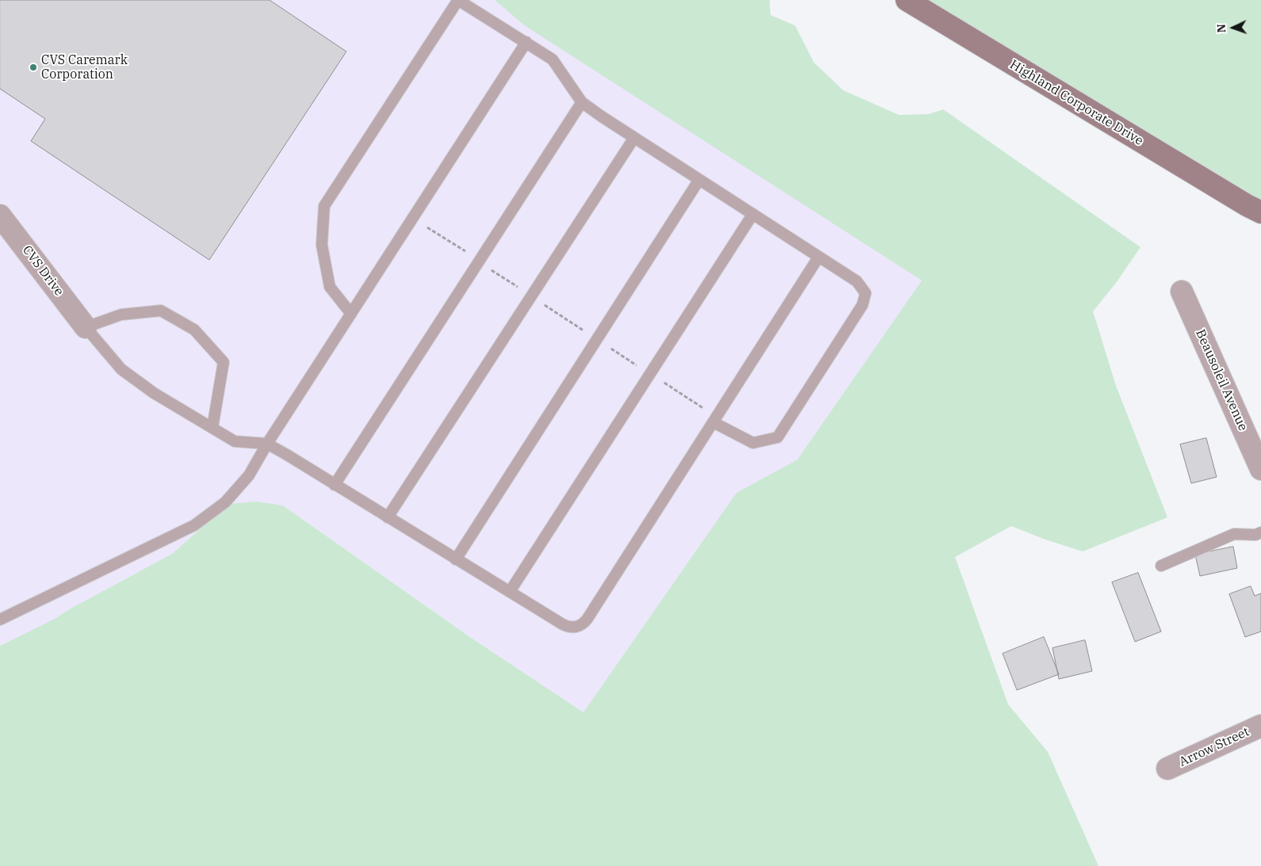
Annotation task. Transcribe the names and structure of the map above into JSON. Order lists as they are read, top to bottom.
{
  "streets": {
    "street": [
      "Highland Corporate Drive",
      "CVS Drive",
      "Beausoleil Avenue",
      "Arrow Street"
    ]
  },
  "places": ["CVS Caremark Corporation"],
  "north": "left"
}
